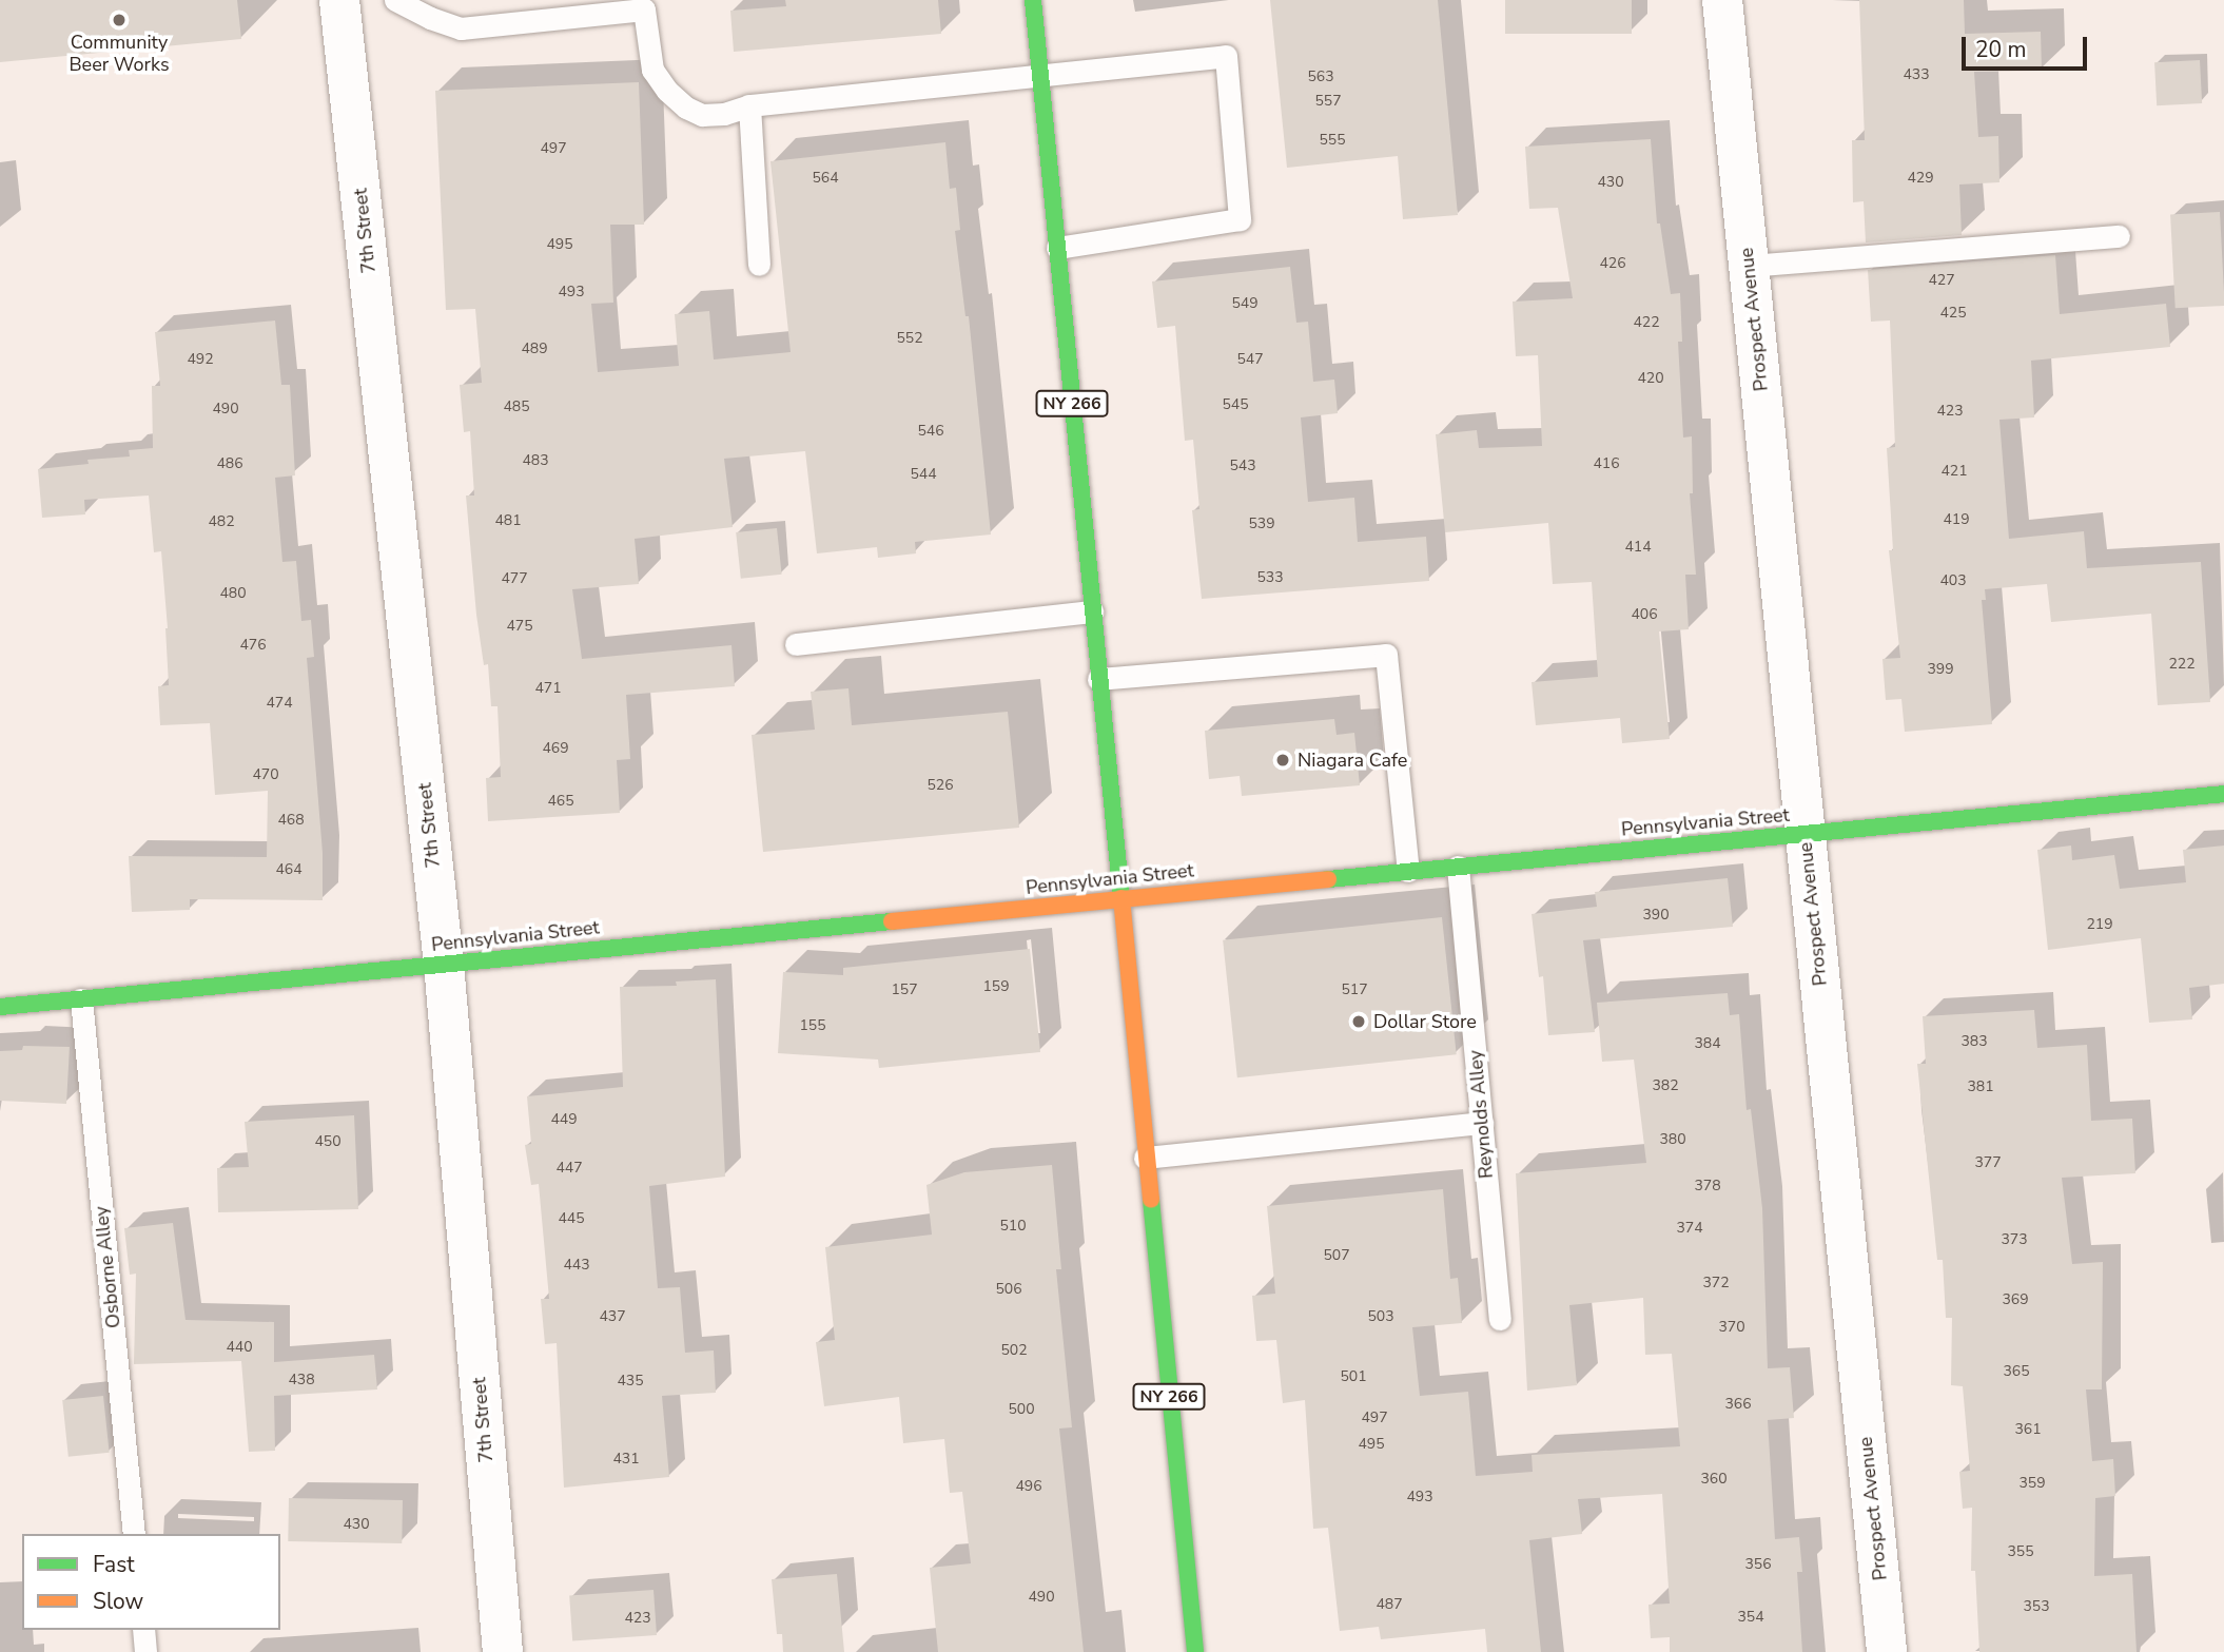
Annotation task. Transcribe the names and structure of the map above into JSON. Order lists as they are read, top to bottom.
{
  "streets": {
    "street": [
      "7th Street",
      "Prospect Avenue",
      "NY 266",
      "Pennsylvania Street"
    ],
    "lane": ["Reynolds Alley", "Osborne Alley"]
  },
  "crossings": [
    ["7th Street", "Pennsylvania Street"],
    ["Prospect Avenue", "Pennsylvania Street"],
    ["NY 266", "Pennsylvania Street"],
    ["Pennsylvania Street", "Reynolds Alley"],
    ["Pennsylvania Street", "Osborne Alley"]
  ],
  "places": ["Community Beer Works", "Niagara Cafe", "Dollar Store"],
  "house_numbers": [
    "433",
    "563",
    "557",
    "555",
    "497",
    "564",
    "429",
    "430",
    "495",
    "426",
    "427",
    "493",
    "549",
    "425",
    "422",
    "552",
    "489",
    "492",
    "547",
    "420",
    "545",
    "485",
    "490",
    "423",
    "546",
    "483",
    "486",
    "416",
    "543",
    "421",
    "544",
    "419",
    "481",
    "482",
    "539",
    "414",
    "533",
    "477",
    "403",
    "480",
    "406",
    "475",
    "476",
    "222",
    "399",
    "471",
    "474",
    "469",
    "470",
    "526",
    "465",
    "468",
    "464",
    "390",
    "219",
    "159",
    "157",
    "517",
    "155",
    "383",
    "384",
    "382",
    "381",
    "449",
    "380",
    "450",
    "377",
    "447",
    "378",
    "445",
    "510",
    "374",
    "373",
    "507",
    "443",
    "372",
    "506",
    "369",
    "437",
    "503",
    "370",
    "440",
    "502",
    "365",
    "501",
    "438",
    "435",
    "366",
    "500",
    "497",
    "361",
    "495",
    "431",
    "360",
    "359",
    "496",
    "493",
    "430",
    "355",
    "356",
    "490",
    "487",
    "353",
    "354",
    "423"
  ],
  "legend": ["Fast", "Slow"],
  "scale_bar": "20 m"
}
